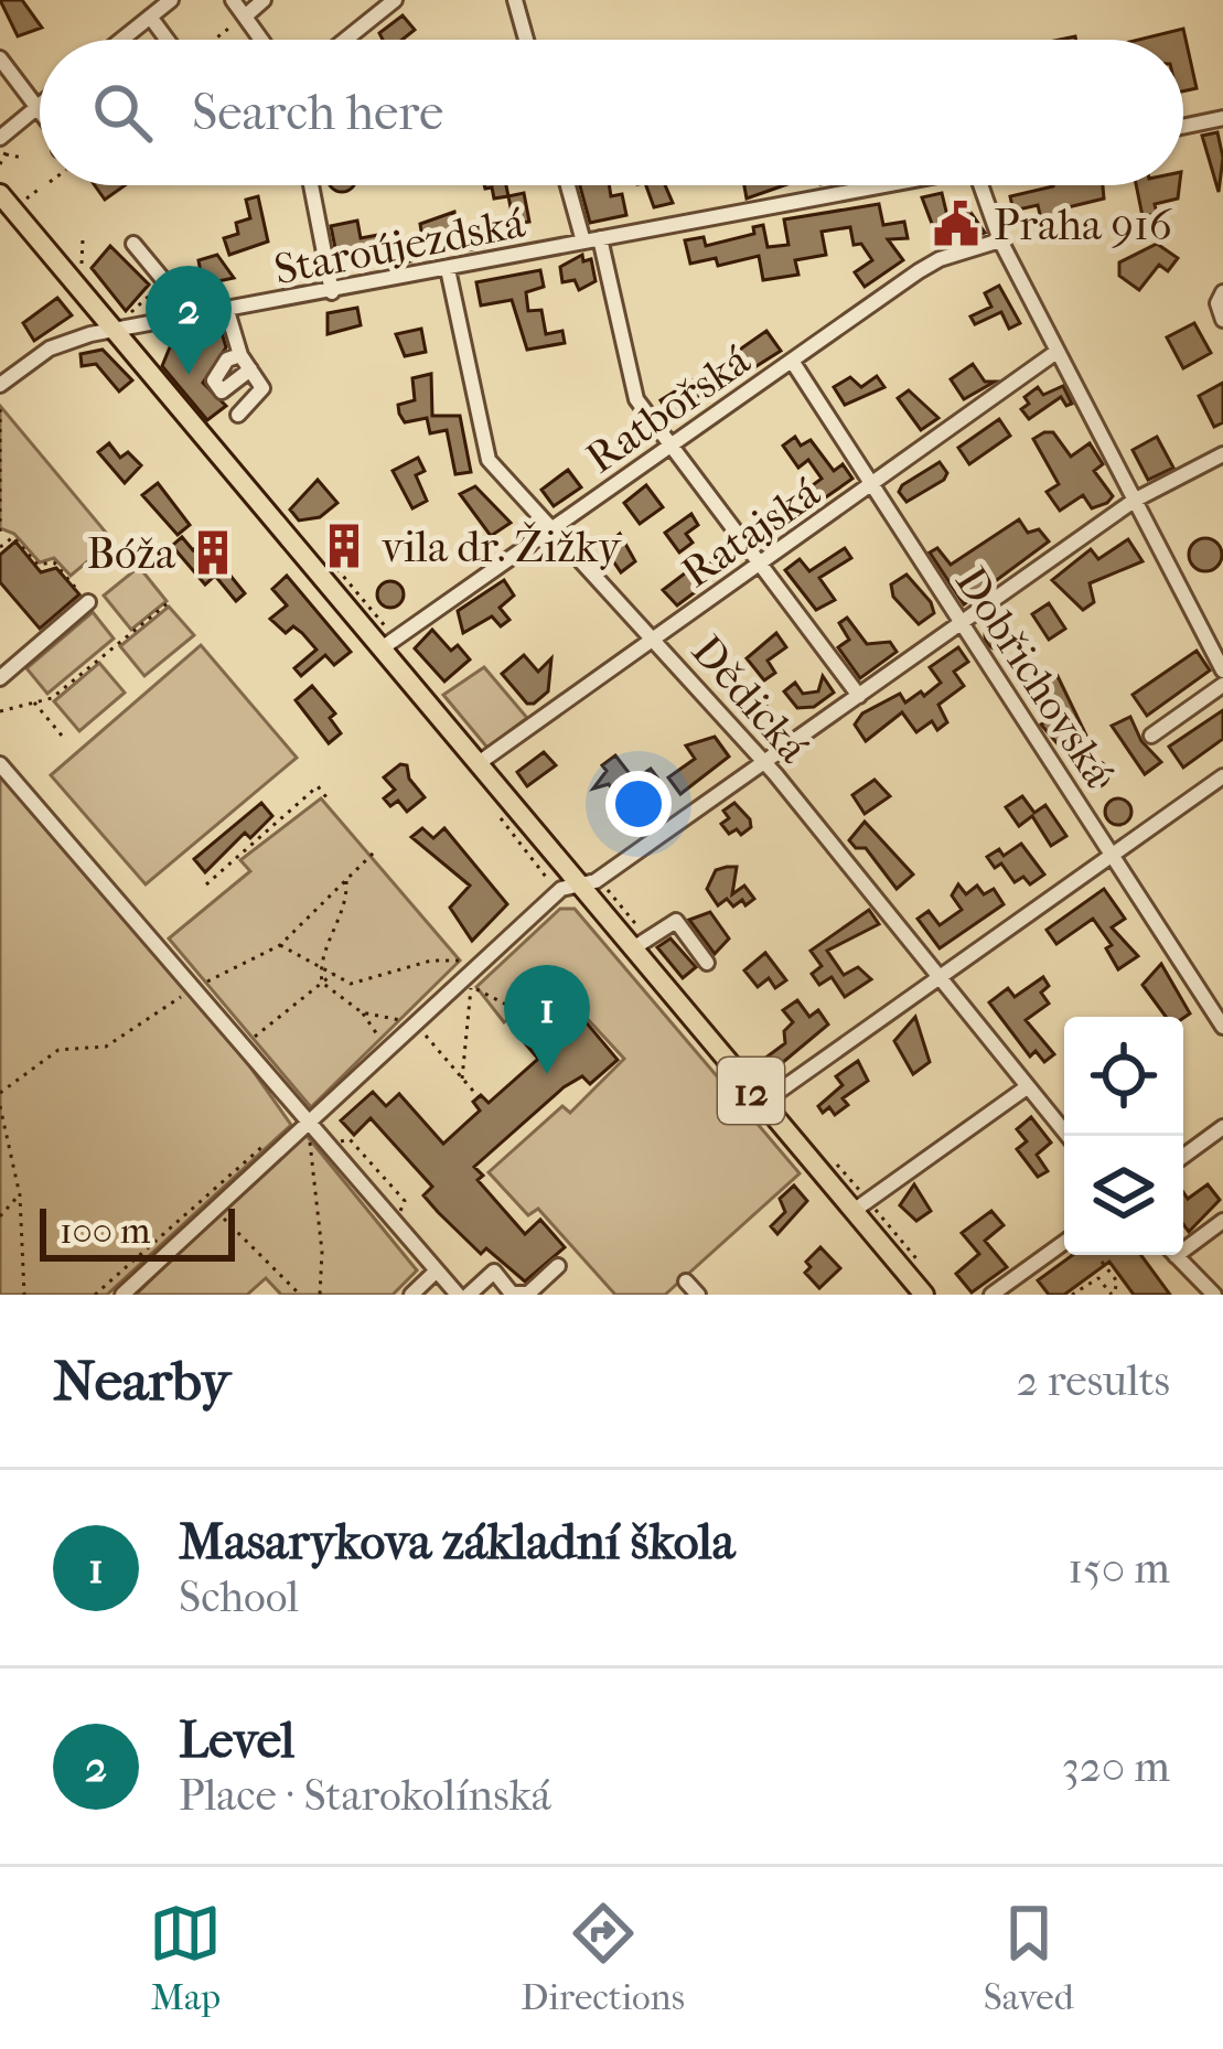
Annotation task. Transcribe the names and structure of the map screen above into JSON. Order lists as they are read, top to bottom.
{
  "streets": {
    "main road": ["12"],
    "street": [
      "Staroújezdská",
      "Ratbořská",
      "Ratajská",
      "Dobřichovská",
      "Dědická"
    ]
  },
  "crossings": [
    ["Staroújezdská", "Dědická"],
    ["Staroújezdská", "12"],
    ["Ratbořská", "Dobřichovská"],
    ["Ratbořská", "Dědická"],
    ["Ratbořská", "12"],
    ["Ratajská", "Dobřichovská"],
    ["Ratajská", "Dědická"],
    ["Ratajská", "12"]
  ],
  "places": {
    "public building": ["Praha 916"],
    "building": ["vila dr. Žižky", "Bóža"]
  },
  "scale_bar": "100 m",
  "page": {
    "search": "Search here",
    "pins": ["2", "1"],
    "scale": "100 m",
    "heading": ["Nearby", "2 results"],
    "list": [
      {
        "mark": "1",
        "name": "Masarykova základní škola",
        "note": "School",
        "value": "150 m"
      },
      {
        "mark": "2",
        "name": "Level",
        "note": "Place · Starokolínská",
        "value": "320 m"
      }
    ],
    "nav": ["Map", "Directions", "Saved"]
  }
}
